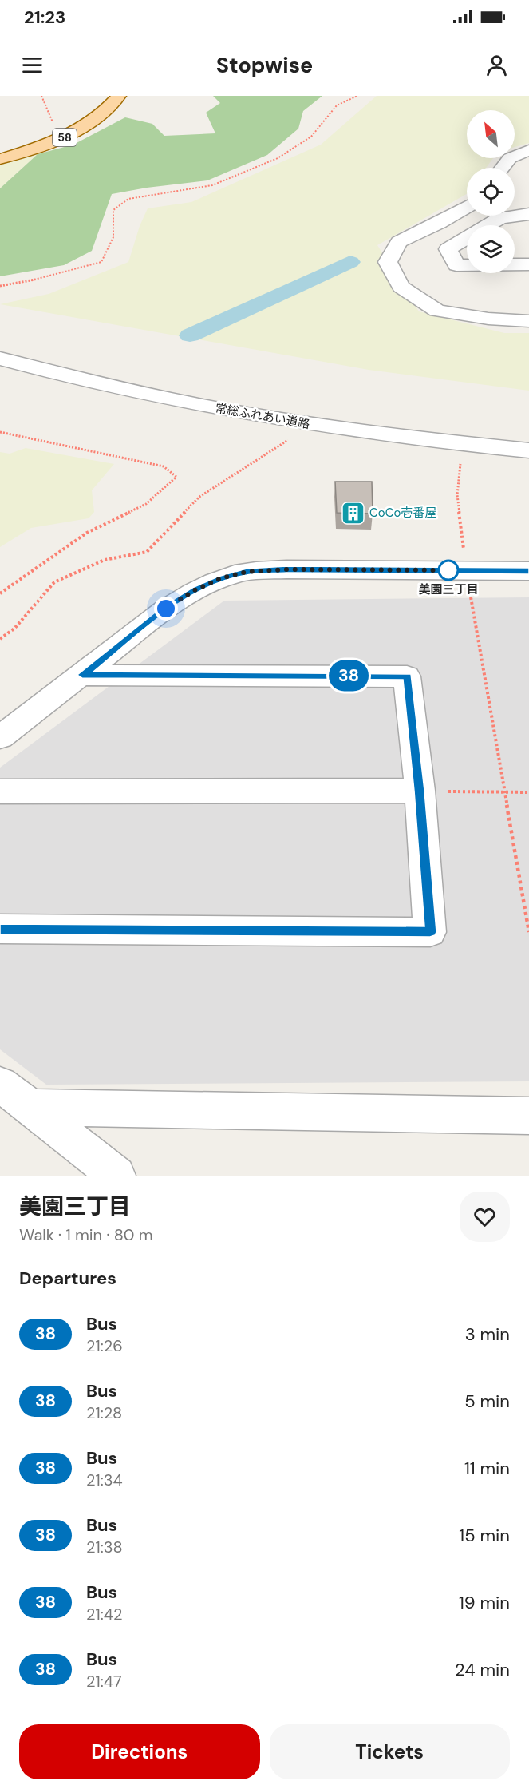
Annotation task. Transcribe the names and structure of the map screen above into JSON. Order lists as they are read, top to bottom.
{
  "streets": {
    "main road": ["58"],
    "street": ["常総ふれあい道路"]
  },
  "places": {
    "building": ["CoCo壱番屋"],
    "other": ["美園三丁目"]
  },
  "lines": ["bus line 38"],
  "north": "top left",
  "page": {
    "status": "21:23",
    "header": "Stopwise",
    "on_map": "38",
    "heading": [
      ["美園三丁目", "Walk · 1 min · 80 m"],
      "Departures"
    ],
    "list": [
      {
        "mark": "38",
        "name": "Bus",
        "note": "21:26",
        "value": "3 min"
      },
      {
        "mark": "38",
        "name": "Bus",
        "note": "21:28",
        "value": "5 min"
      },
      {
        "mark": "38",
        "name": "Bus",
        "note": "21:34",
        "value": "11 min"
      },
      {
        "mark": "38",
        "name": "Bus",
        "note": "21:38",
        "value": "15 min"
      },
      {
        "mark": "38",
        "name": "Bus",
        "note": "21:42",
        "value": "19 min"
      },
      {
        "mark": "38",
        "name": "Bus",
        "note": "21:47",
        "value": "24 min"
      }
    ],
    "buttons": ["Directions", "Tickets"]
  }
}
